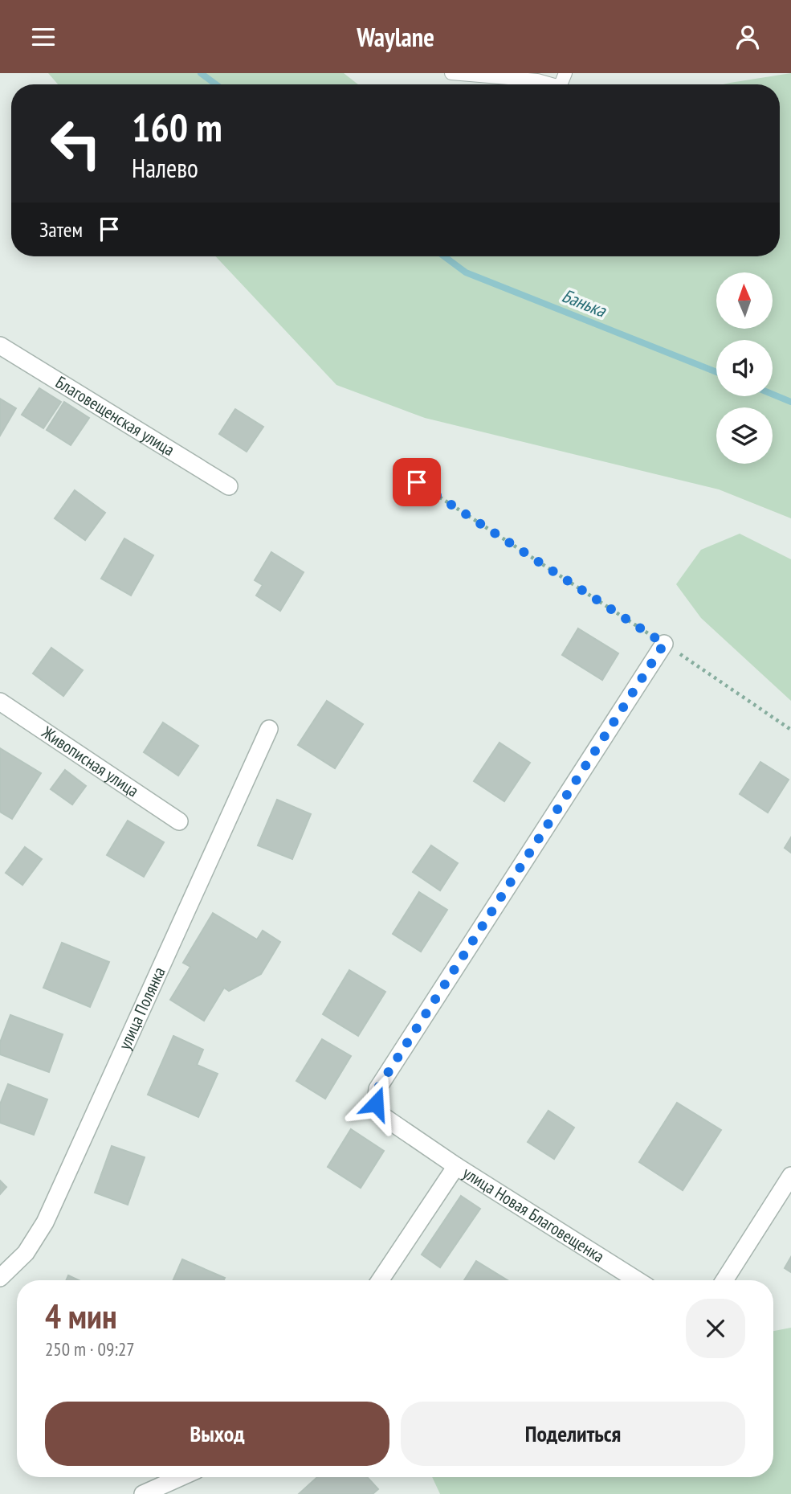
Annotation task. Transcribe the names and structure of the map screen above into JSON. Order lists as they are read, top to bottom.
{
  "streets": {
    "street": [
      "Благовещенская улица",
      "Живописная улица",
      "улица Полянка",
      "улица Новая Благовещенка"
    ]
  },
  "water": ["Банька"],
  "north": "top",
  "page": {
    "header": "Waylane",
    "turn": ["160 m", "Налево"],
    "then": "Затем",
    "heading": ["4 мин", "250 m · 09:27"],
    "buttons": ["Выход", "Поделиться"]
  }
}
